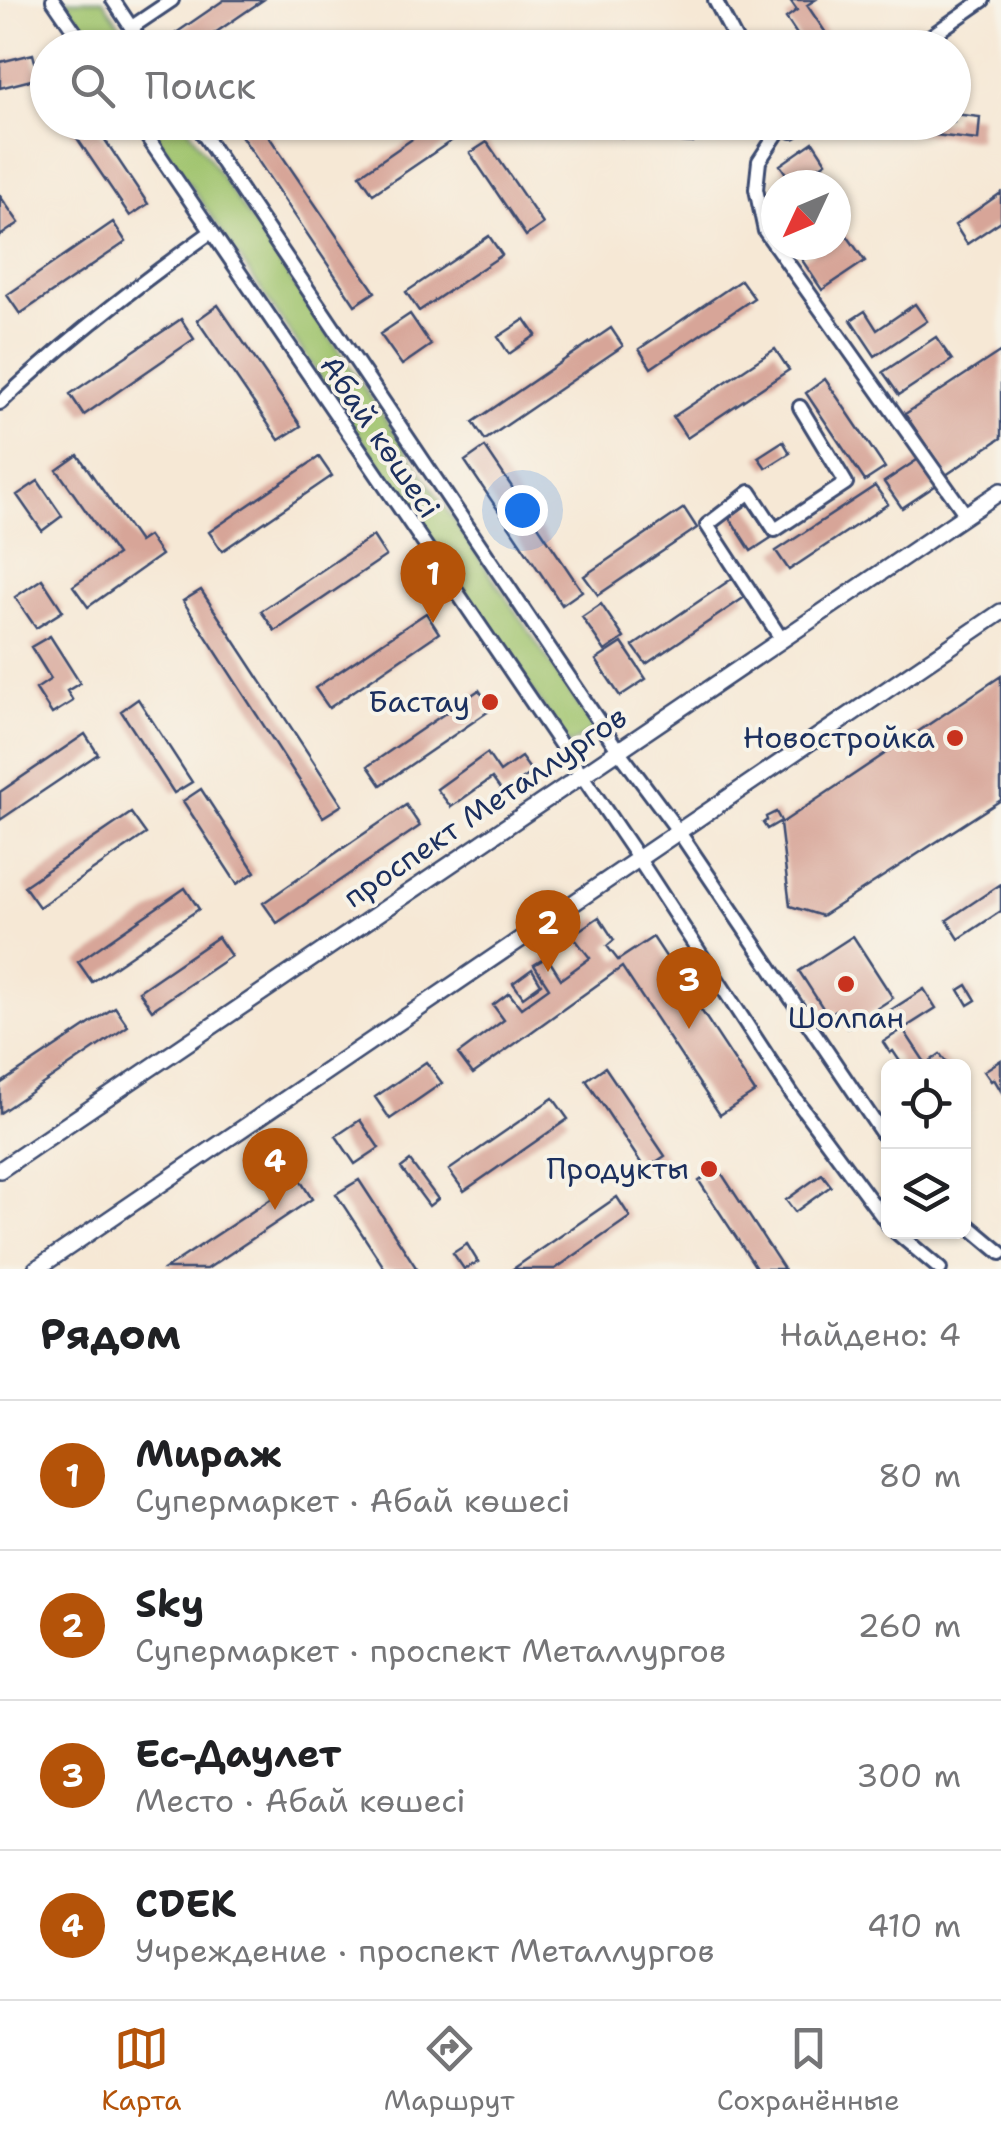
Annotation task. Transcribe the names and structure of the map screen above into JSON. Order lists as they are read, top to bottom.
{
  "streets": {
    "main road": ["проспект Металлургов"],
    "street": ["Абай көшесі"]
  },
  "crossings": [
    ["Абай көшесі", "проспект Металлургов"]
  ],
  "places": [
    "Бастау",
    "Новостройка",
    "Шолпан",
    "Продукты"
  ],
  "north": "bottom left",
  "page": {
    "search": "Поиск",
    "pins": [
      "1",
      "2",
      "3",
      "4"
    ],
    "heading": ["Рядом", "Найдено: 4"],
    "list": [
      {
        "mark": "1",
        "name": "Мираж",
        "note": "Супермаркет · Абай көшесі",
        "value": "80 m"
      },
      {
        "mark": "2",
        "name": "Sky",
        "note": "Супермаркет · проспект Металлургов",
        "value": "260 m"
      },
      {
        "mark": "3",
        "name": "Ес-Даулет",
        "note": "Место · Абай көшесі",
        "value": "300 m"
      },
      {
        "mark": "4",
        "name": "CDEK",
        "note": "Учреждение · проспект Металлургов",
        "value": "410 m"
      }
    ],
    "nav": ["Карта", "Маршрут", "Сохранённые"]
  }
}
